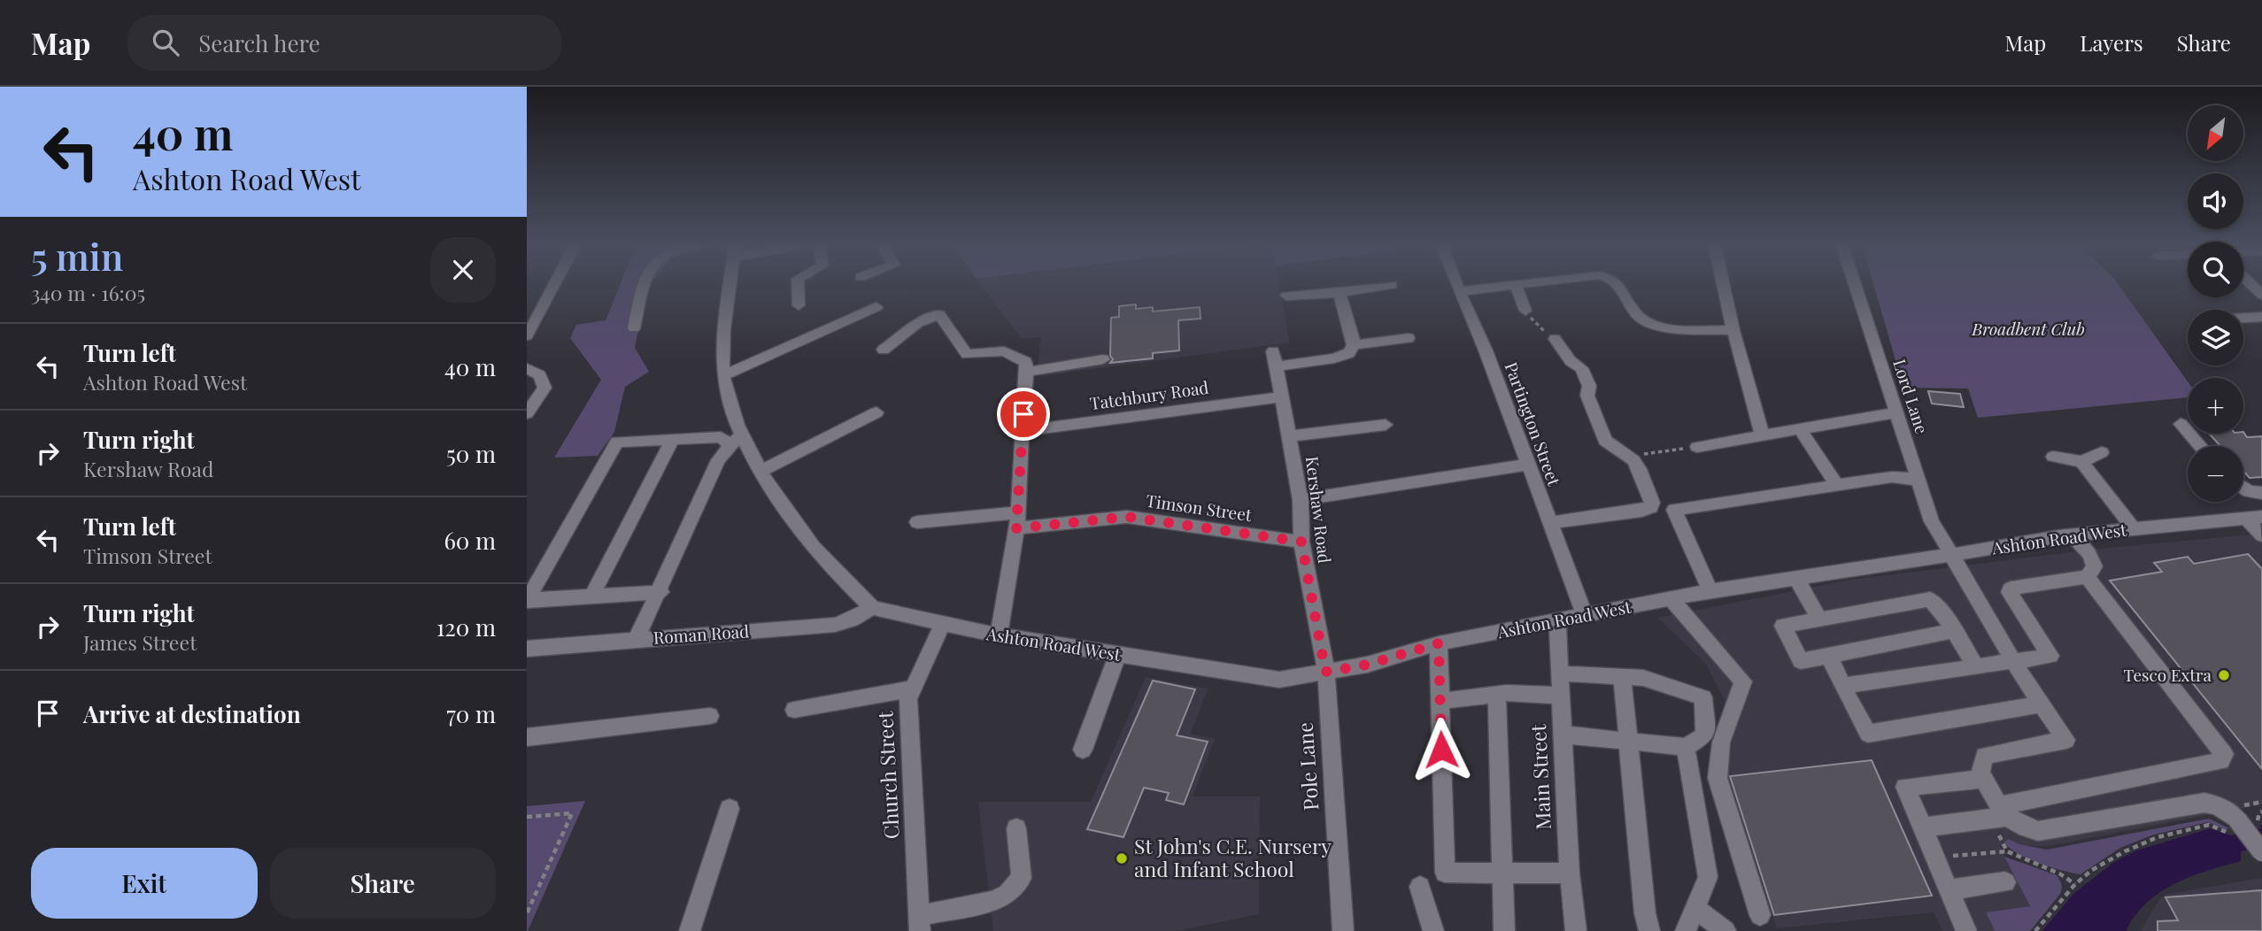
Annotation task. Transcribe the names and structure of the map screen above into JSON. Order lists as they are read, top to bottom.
{
  "streets": {
    "street": [
      "Tatchbury Road",
      "Lord Lane",
      "Partington Street",
      "Timson Street",
      "Kershaw Road",
      "Ashton Road West",
      "Roman Road",
      "Pole Lane",
      "Church Street",
      "Main Street"
    ]
  },
  "crossings": [
    ["Tatchbury Road", "Kershaw Road"],
    ["Lord Lane", "Ashton Road West"],
    ["Partington Street", "Ashton Road West"],
    ["Timson Street", "Kershaw Road"],
    ["Kershaw Road", "Ashton Road West"],
    ["Kershaw Road", "Pole Lane"],
    ["Ashton Road West", "Roman Road"],
    ["Ashton Road West", "Pole Lane"],
    ["Ashton Road West", "Church Street"],
    ["Ashton Road West", "Main Street"]
  ],
  "parks": ["Broadbent Club"],
  "places": ["Tesco Extra", "St John's C.E. Nursery and Infant School"],
  "north": "bottom left",
  "page": {
    "header": "Map",
    "search": "Search here",
    "nav": ["Map", "Layers", "Share"],
    "turn": ["40 m", "Ashton Road West"],
    "map_buttons": ["+", "−"],
    "heading": ["5 min", "340 m · 16:05"],
    "list": [
      {
        "name": "Turn left",
        "note": "Ashton Road West",
        "value": "40 m"
      },
      {
        "name": "Turn right",
        "note": "Kershaw Road",
        "value": "50 m"
      },
      {
        "name": "Turn left",
        "note": "Timson Street",
        "value": "60 m"
      },
      {
        "name": "Turn right",
        "note": "James Street",
        "value": "120 m"
      },
      {
        "name": "Arrive at destination",
        "value": "70 m"
      }
    ],
    "buttons": ["Exit", "Share"]
  }
}
